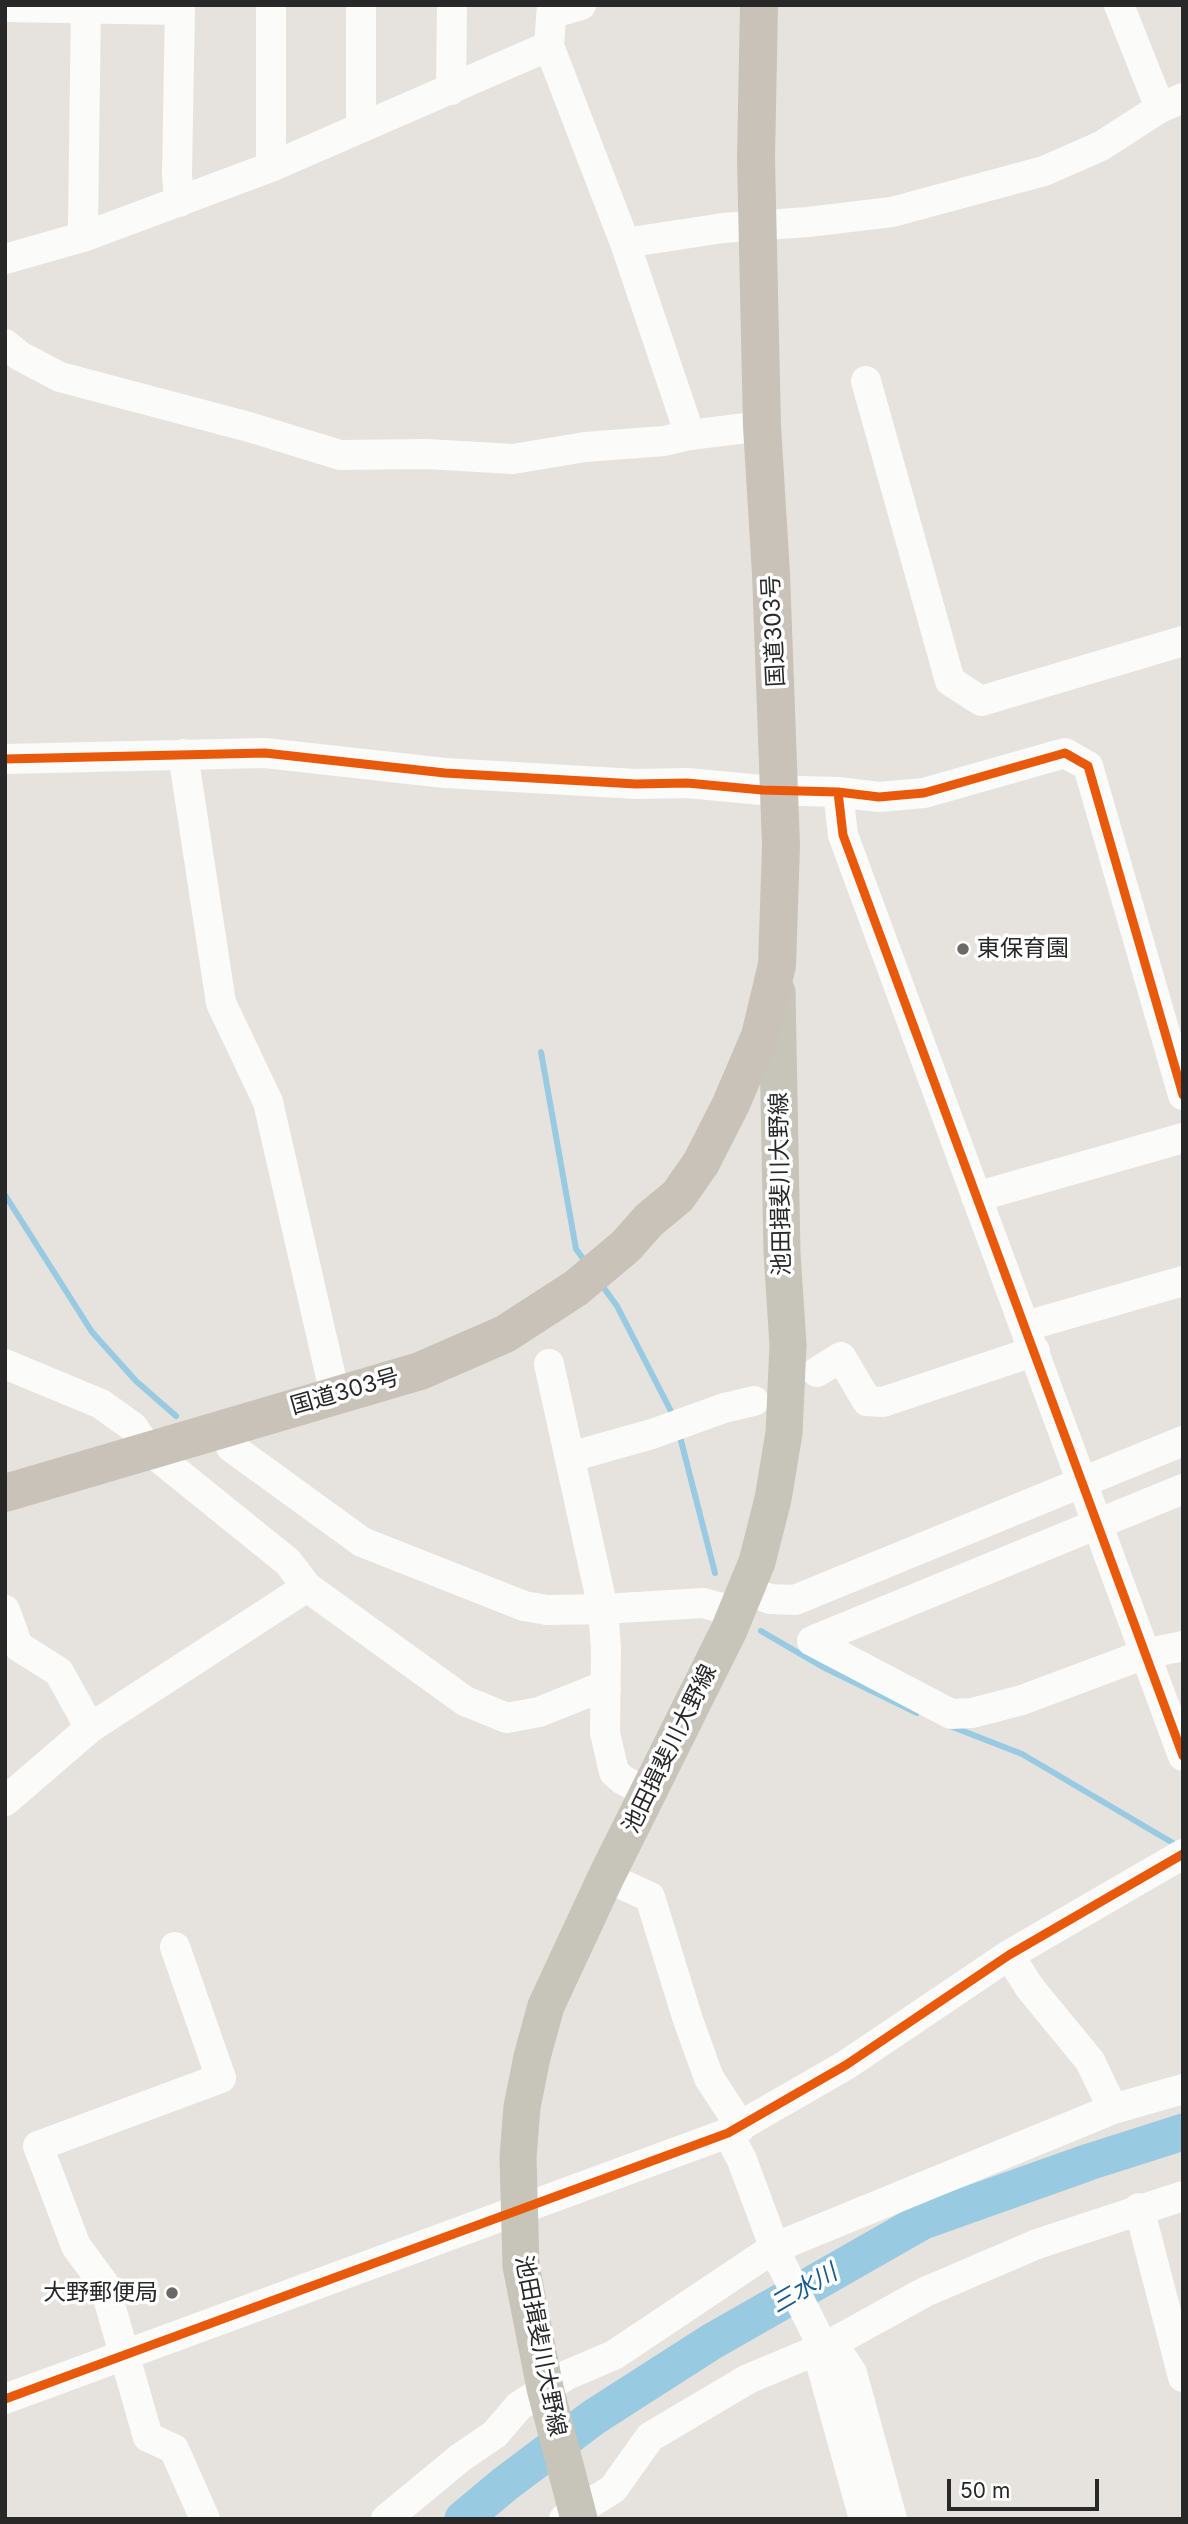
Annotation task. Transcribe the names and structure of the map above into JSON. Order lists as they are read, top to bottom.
{
  "streets": {
    "highway": ["国道303号"],
    "main road": ["池田揖斐川大野線"]
  },
  "crossings": [
    ["国道303号", "池田揖斐川大野線"]
  ],
  "water": ["三水川"],
  "places": ["東保育園", "大野郵便局"],
  "scale_bar": "50 m"
}
